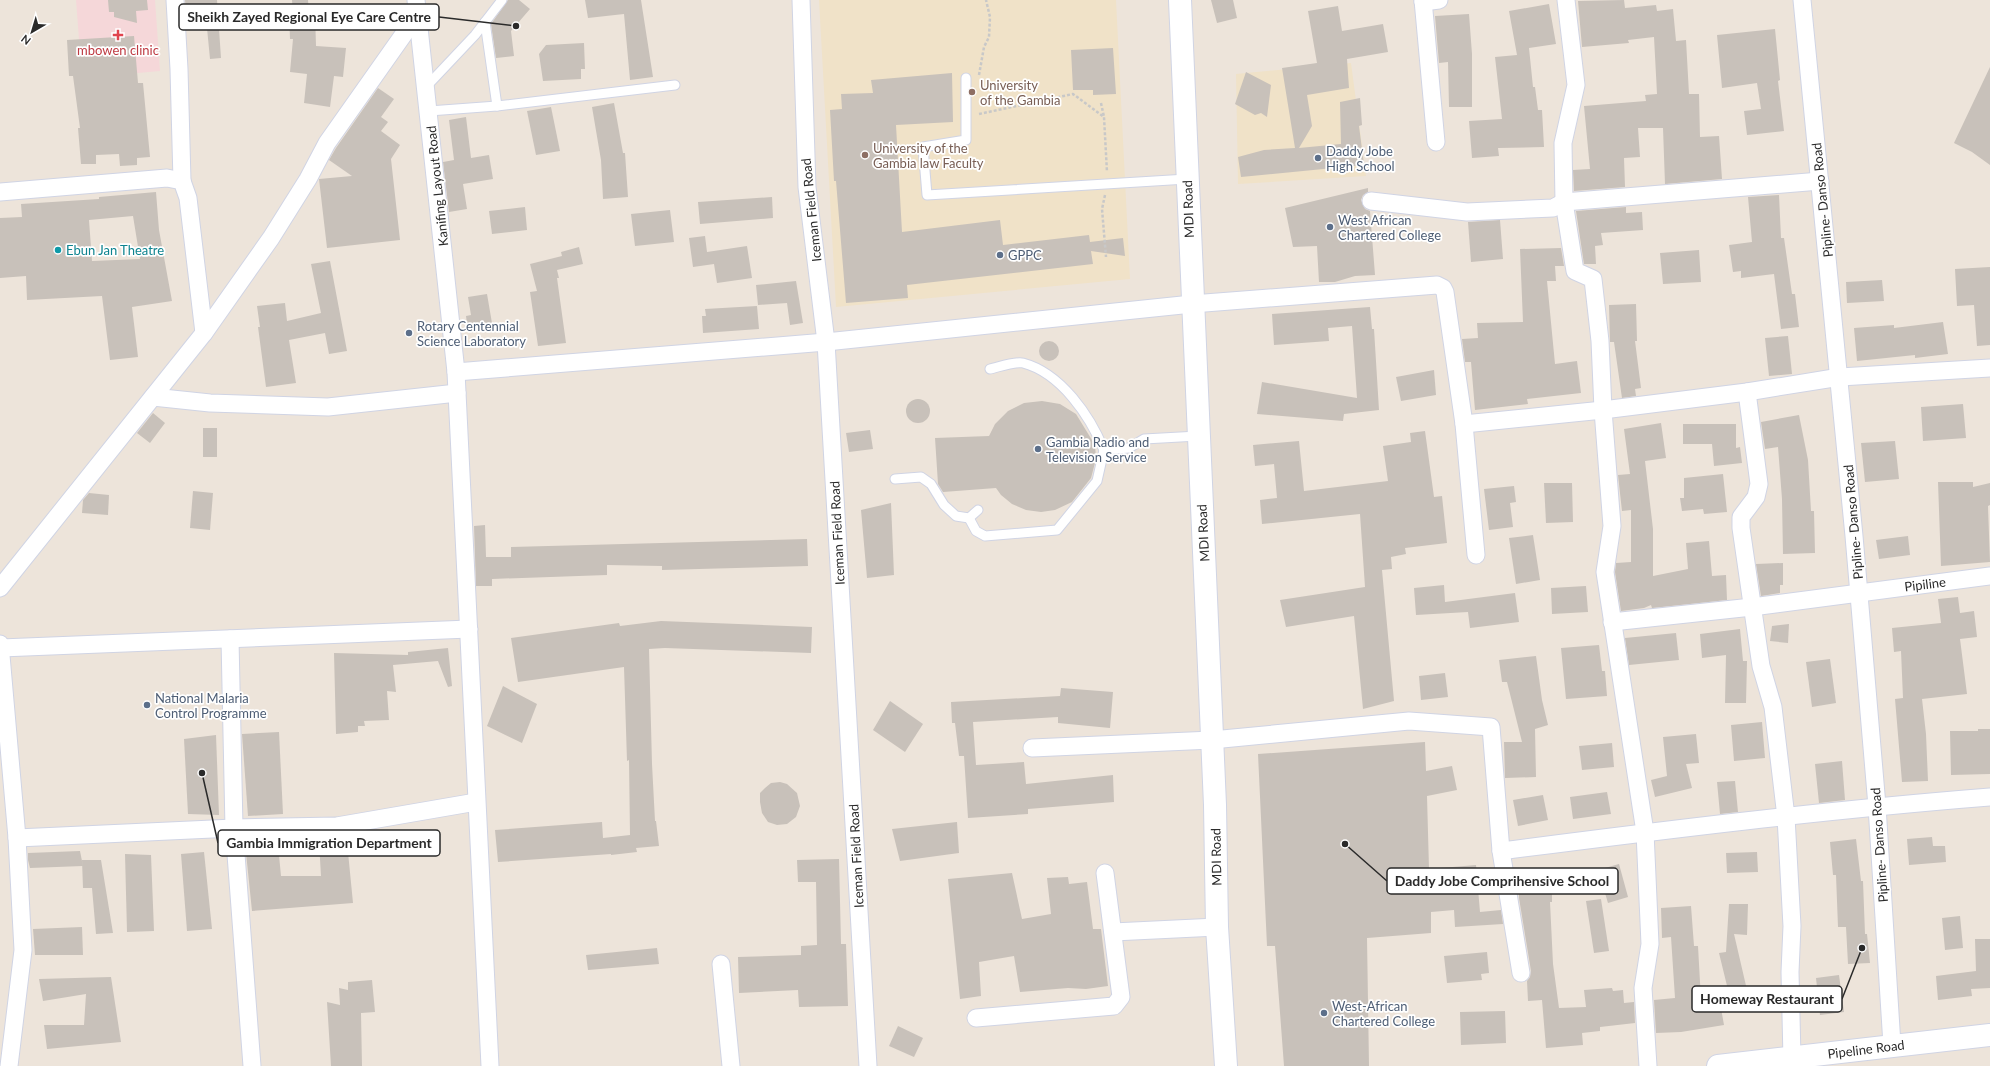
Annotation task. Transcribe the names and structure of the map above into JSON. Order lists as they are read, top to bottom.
{
  "streets": {
    "street": [
      "Kanifing Layout Road",
      "Pipline- Danso Road",
      "MDI Road",
      "Iceman Field Road",
      "Pipiline",
      "Pipeline Road"
    ]
  },
  "crossings": [
    ["Pipline- Danso Road", "Pipiline"],
    ["Pipline- Danso Road", "Pipeline Road"]
  ],
  "places": {
    "other": [
      "Sheikh Zayed Regional Eye Care Centre",
      "University of the Gambia",
      "University of the Gambia law Faculty",
      "Daddy Jobe High School",
      "West African Chartered College",
      "Ebun Jan Theatre",
      "GPPC",
      "Rotary Centennial Science Laboratory",
      "Gambia Radio and Television Service",
      "National Malaria Control Programme",
      "Gambia Immigration Department",
      "Daddy Jobe Comprihensive School",
      "Homeway Restaurant",
      "West-African Chartered College"
    ],
    "health": ["mbowen clinic"]
  },
  "north": "bottom left"
}
